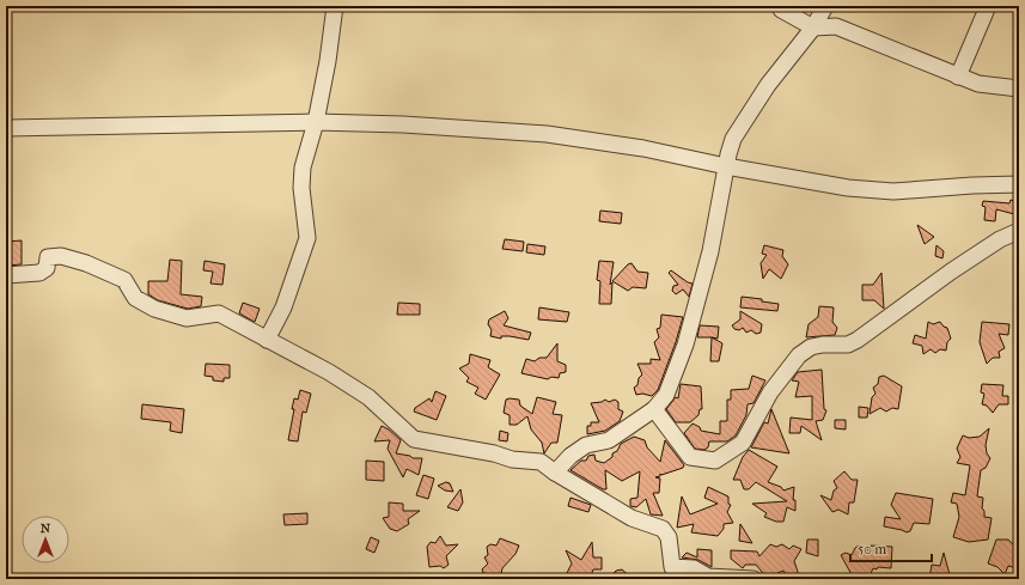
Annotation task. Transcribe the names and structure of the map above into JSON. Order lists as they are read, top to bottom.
{
  "scale_bar": "50 m",
  "north": "top"
}
